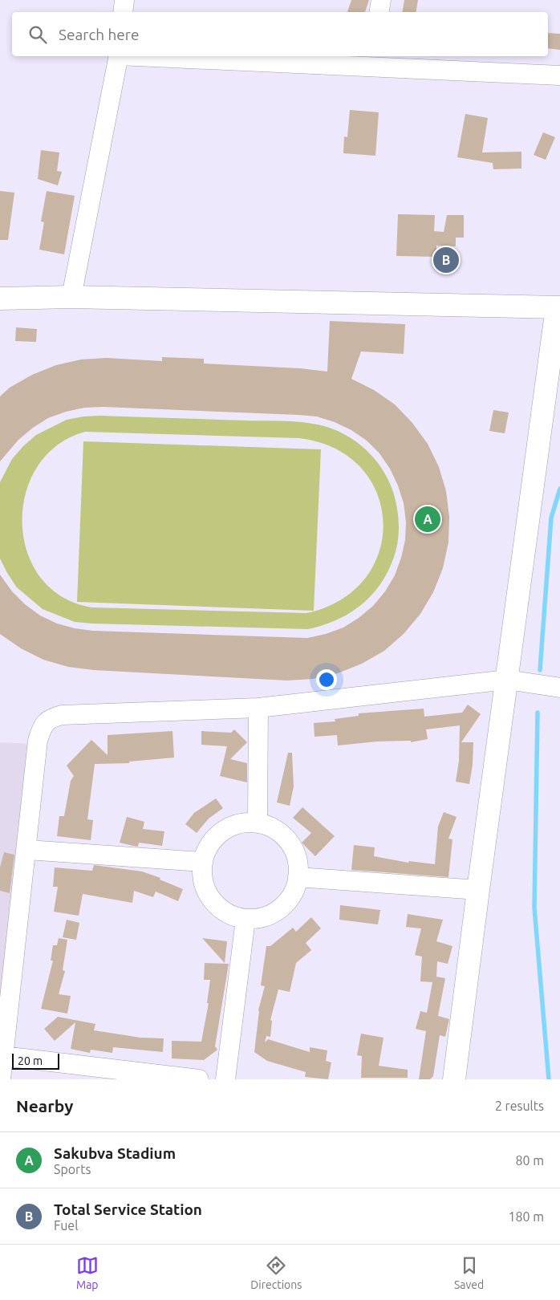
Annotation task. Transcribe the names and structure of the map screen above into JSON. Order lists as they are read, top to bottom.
{
  "scale_bar": "20 m",
  "page": {
    "search": "Search here",
    "pins": ["B", "A"],
    "scale": "20 m",
    "heading": ["Nearby", "2 results"],
    "list": [
      {
        "mark": "A",
        "name": "Sakubva Stadium",
        "note": "Sports",
        "value": "80 m"
      },
      {
        "mark": "B",
        "name": "Total Service Station",
        "note": "Fuel",
        "value": "180 m"
      }
    ],
    "nav": ["Map", "Directions", "Saved"]
  }
}
